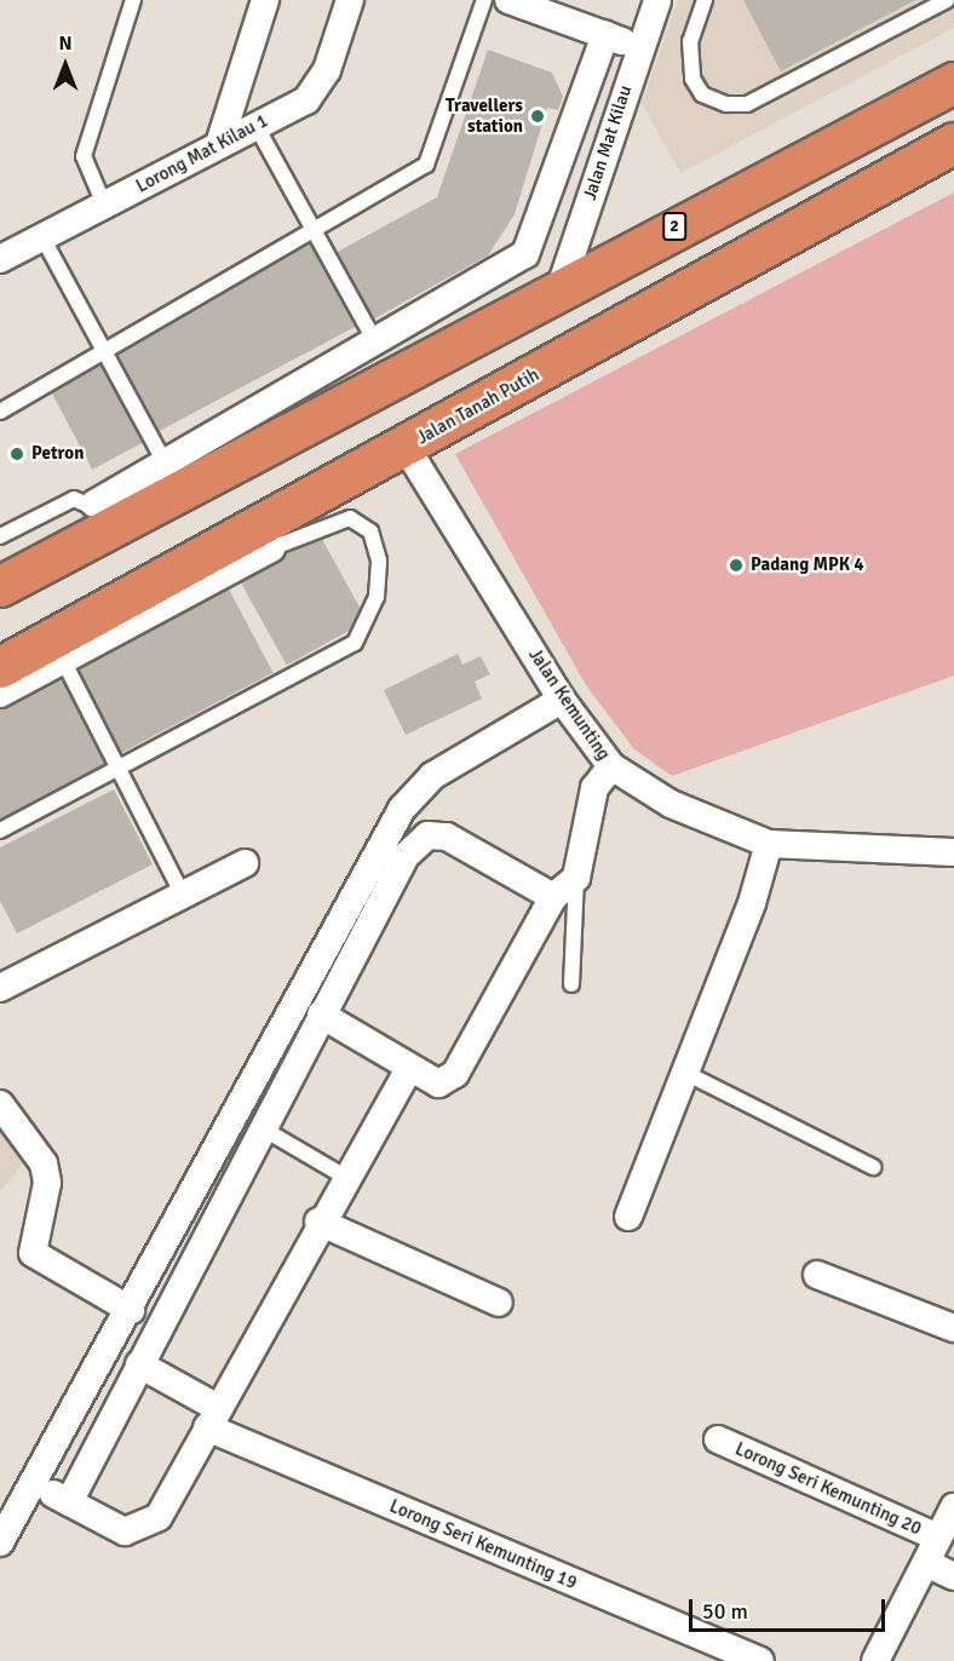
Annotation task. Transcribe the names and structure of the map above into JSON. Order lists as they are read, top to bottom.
{
  "streets": {
    "highway": ["2", "Jalan Tanah Putih"],
    "street": [
      "Jalan Mat Kilau",
      "Lorong Mat Kilau 1",
      "Jalan Kemunting",
      "Lorong Seri Kemunting 20",
      "Lorong Seri Kemunting 19"
    ]
  },
  "crossings": [
    ["Jalan Mat Kilau", "2"],
    ["Jalan Tanah Putih", "Jalan Kemunting"]
  ],
  "places": ["Travellers station", "Petron", "Padang MPK 4"],
  "scale_bar": "50 m",
  "north": "top"
}
